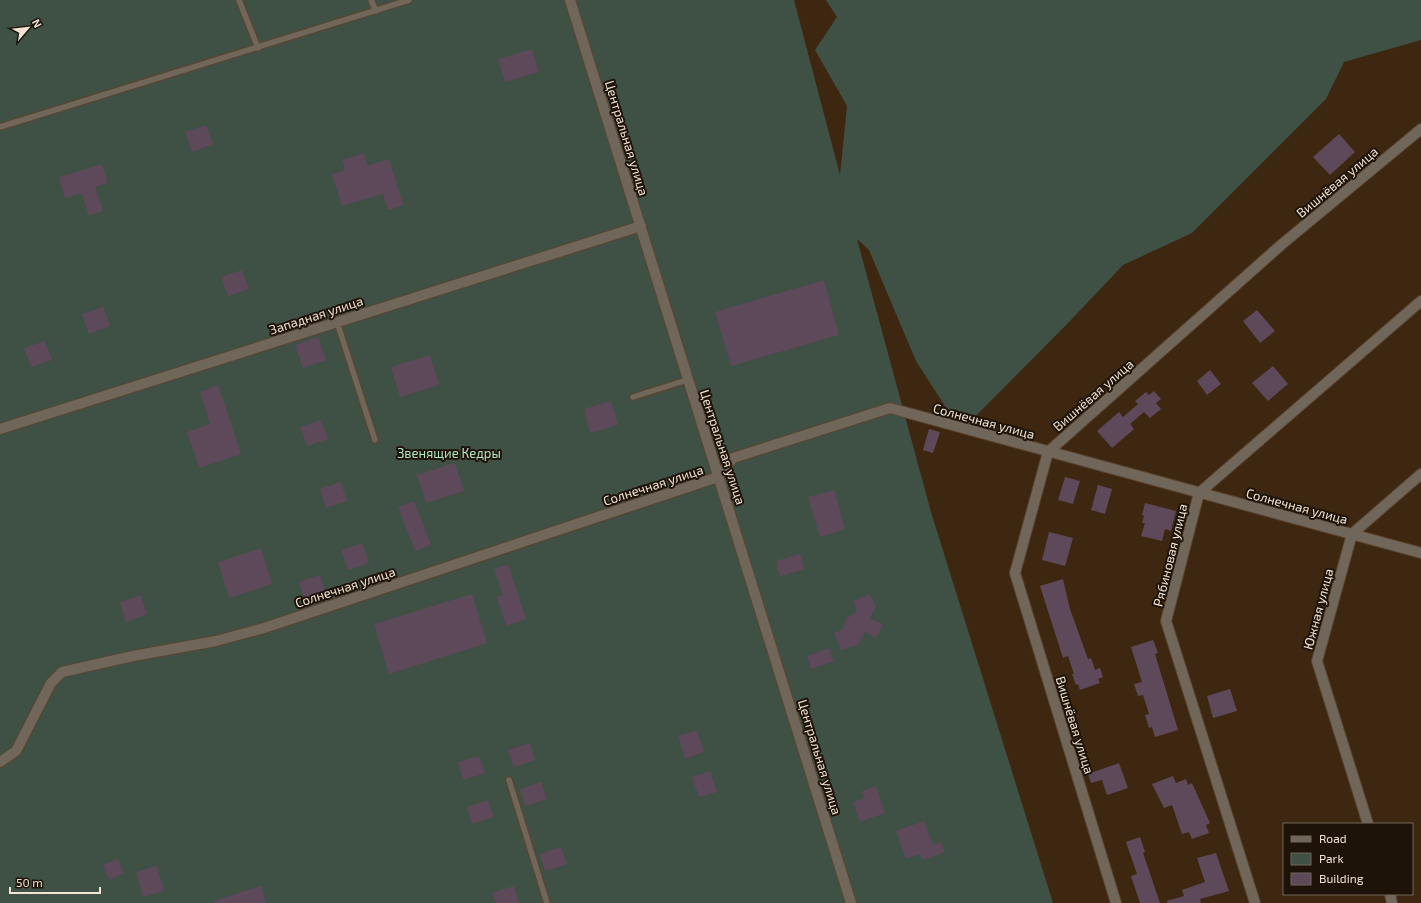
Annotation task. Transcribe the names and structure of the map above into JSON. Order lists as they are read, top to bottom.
{
  "streets": {
    "street": [
      "Центральная улица",
      "Вишнёвая улица",
      "Западная улица",
      "Солнечная улица",
      "Рябиновая улица",
      "Южная улица"
    ]
  },
  "crossings": [
    ["Центральная улица", "Западная улица"],
    ["Центральная улица", "Солнечная улица"],
    ["Вишнёвая улица", "Солнечная улица"],
    ["Солнечная улица", "Рябиновая улица"],
    ["Солнечная улица", "Южная улица"]
  ],
  "parks": ["Звенящие Кедры"],
  "legend": ["Road", "Park", "Building"],
  "scale_bar": "50 m",
  "north": "top right"
}
